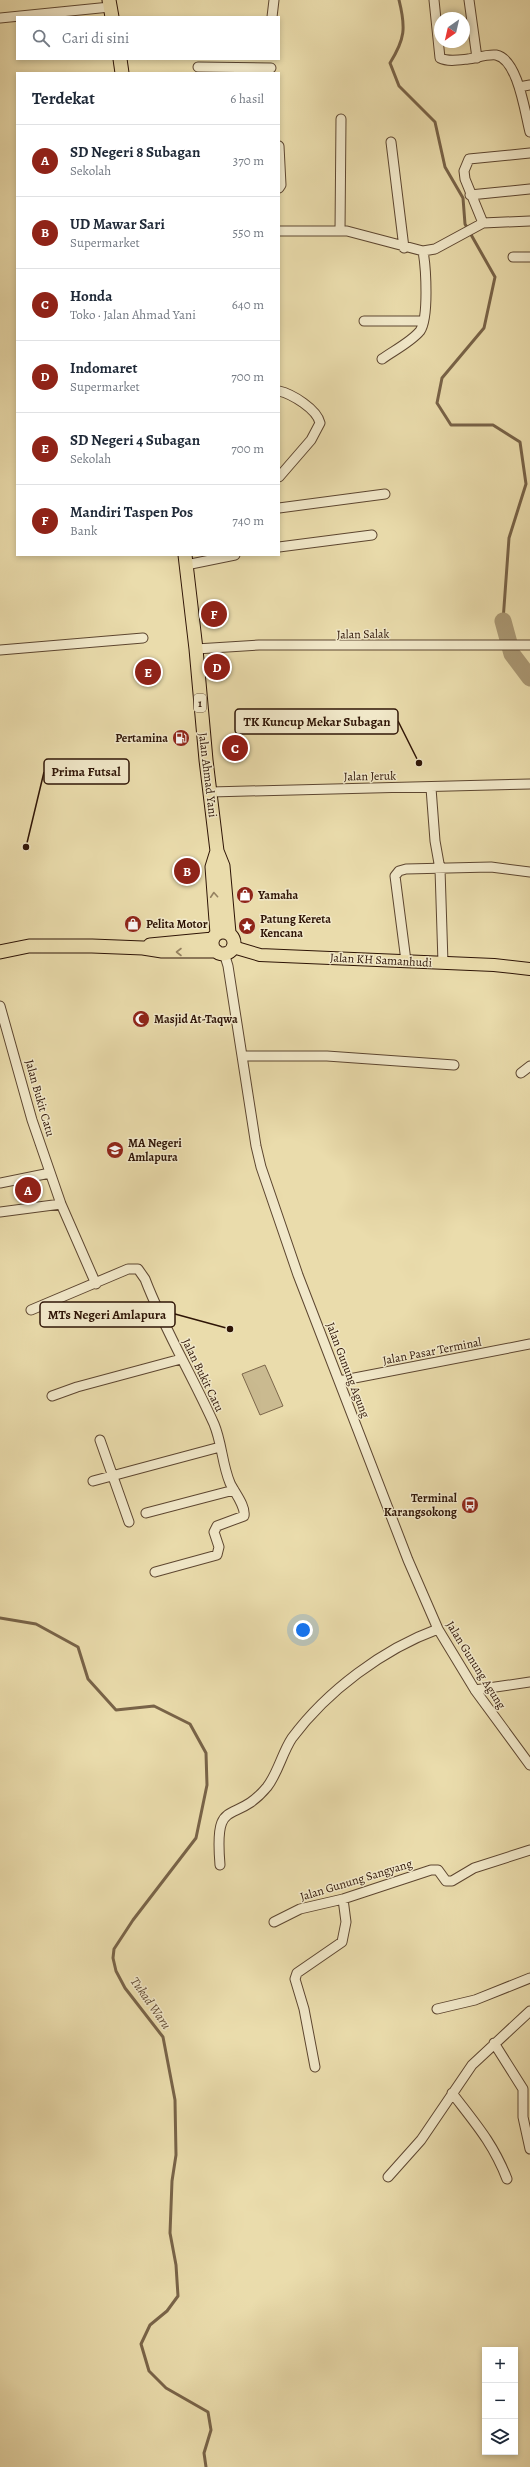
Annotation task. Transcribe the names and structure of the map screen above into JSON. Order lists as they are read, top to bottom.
{
  "streets": {
    "highway": ["1", "Jalan Ahmad Yani"],
    "main road": ["Jalan KH Samanhudi"],
    "street": [
      "Jalan Salak",
      "Jalan Jeruk",
      "Jalan Bukit Catu",
      "Jalan Pasar Terminal",
      "Jalan Gunung Agung",
      "Jalan Gunung Sangyang"
    ]
  },
  "crossings": [
    ["Jalan Salak", "Jalan Ahmad Yani"],
    ["Jalan Ahmad Yani", "Jalan Jeruk"],
    ["Jalan Ahmad Yani", "Jalan KH Samanhudi"],
    ["Jalan Ahmad Yani", "Jalan Gunung Agung"],
    ["Jalan KH Samanhudi", "Jalan Gunung Agung"],
    ["Jalan Pasar Terminal", "Jalan Gunung Agung"]
  ],
  "water": ["Tukad Waru"],
  "places": {
    "fuel station": ["Pertamina"],
    "other": ["TK Kuncup Mekar Subagan", "Prima Futsal", "MTs Negeri Amlapura"],
    "shop": ["Yamaha", "Pelita Motor"],
    "place": ["Patung Kereta Kencana"],
    "mosque": ["Masjid At-Taqwa"],
    "school or university": ["MA Negeri Amlapura"],
    "bus stop": ["Terminal Karangsokong"]
  },
  "north": "bottom left",
  "page": {
    "search": "Cari di sini",
    "heading": ["Terdekat", "6 hasil"],
    "list": [
      {
        "mark": "A",
        "name": "SD Negeri 8 Subagan",
        "note": "Sekolah",
        "value": "370 m"
      },
      {
        "mark": "B",
        "name": "UD Mawar Sari",
        "note": "Supermarket",
        "value": "550 m"
      },
      {
        "mark": "C",
        "name": "Honda",
        "note": "Toko · Jalan Ahmad Yani",
        "value": "640 m"
      },
      {
        "mark": "D",
        "name": "Indomaret",
        "note": "Supermarket",
        "value": "700 m"
      },
      {
        "mark": "E",
        "name": "SD Negeri 4 Subagan",
        "note": "Sekolah",
        "value": "700 m"
      },
      {
        "mark": "F",
        "name": "Mandiri Taspen Pos",
        "note": "Bank",
        "value": "740 m"
      }
    ],
    "pins": [
      "F",
      "D",
      "E",
      "C",
      "B",
      "A"
    ],
    "map_buttons": ["+", "−"]
  }
}
